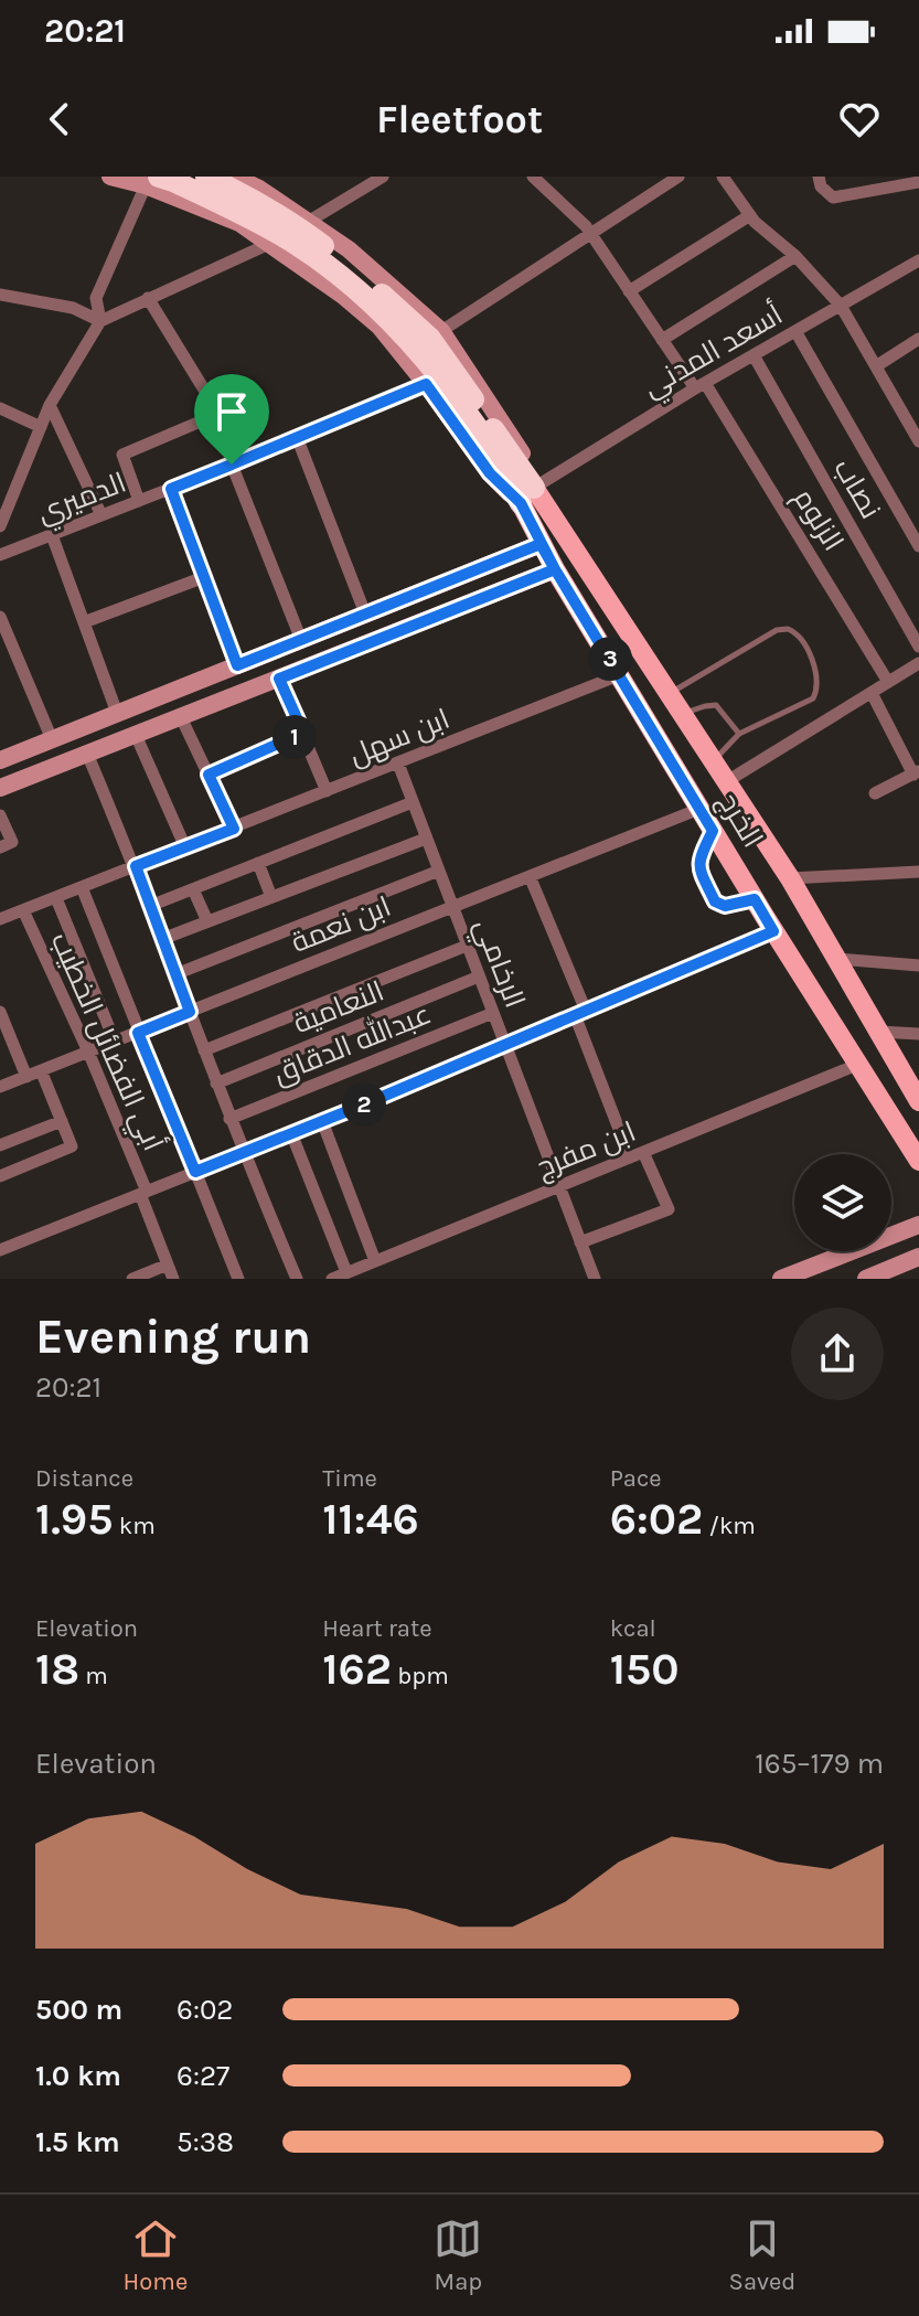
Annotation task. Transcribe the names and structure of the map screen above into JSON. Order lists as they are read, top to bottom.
{
  "streets": {
    "main road": ["الخرج"],
    "street": [
      "أسعد المدني",
      "نصاب",
      "الدميري",
      "الزلوم",
      "ابن سهل",
      "ابن نعمة",
      "الرخامي",
      "النعامية",
      "أبي الفضائل الخطيب",
      "عبدالله الدقاق",
      "ابن مفرج"
    ]
  },
  "crossings": [
    ["أسعد المدني", "نصاب"],
    ["أسعد المدني", "الزلوم"],
    ["أسعد المدني", "الخرج"],
    ["ابن سهل", "الخرج"],
    ["ابن سهل", "الرخامي"],
    ["ابن سهل", "أبي الفضائل الخطيب"],
    ["الخرج", "ابن نعمة"],
    ["الخرج", "ابن مفرج"],
    ["ابن نعمة", "الرخامي"],
    ["ابن نعمة", "أبي الفضائل الخطيب"],
    ["الرخامي", "النعامية"],
    ["الرخامي", "عبدالله الدقاق"],
    ["الرخامي", "ابن مفرج"]
  ],
  "page": {
    "status": "20:21",
    "header": "Fleetfoot",
    "pins": ["3", "1", "2"],
    "heading": ["Evening run", "20:21"],
    "stats": [
      ["Distance", "1.95 km"],
      ["Time", "11:46"],
      ["Pace", "6:02 /km"],
      ["Elevation", "18 m"],
      ["Heart rate", "162 bpm"],
      ["kcal", "150"]
    ],
    "chart": ["Elevation", "165–179 m"],
    "list": [
      {
        "name": "500 m",
        "note": "6:02"
      },
      {
        "name": "1.0 km",
        "note": "6:27"
      },
      {
        "name": "1.5 km",
        "note": "5:38"
      }
    ],
    "tabs": ["Home", "Map", "Saved"]
  }
}
